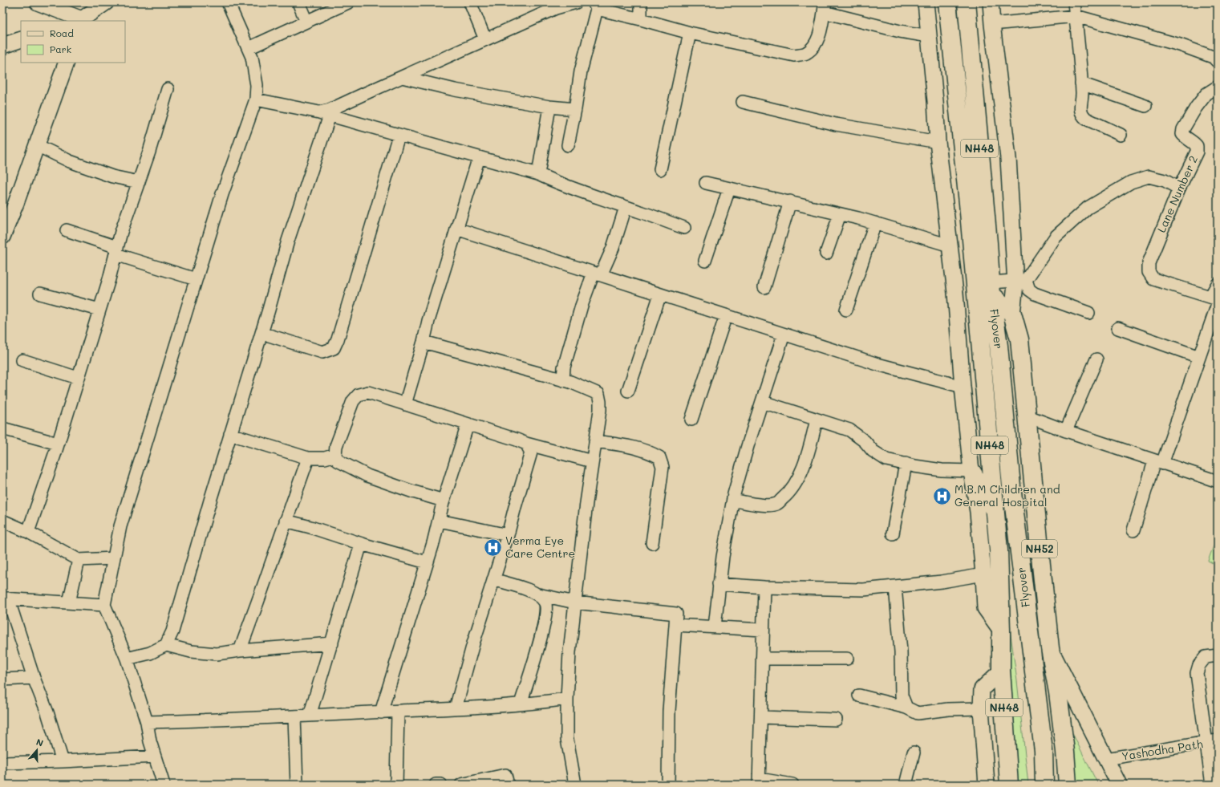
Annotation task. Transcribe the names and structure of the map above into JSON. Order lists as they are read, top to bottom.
{
  "streets": {
    "highway": ["NH48", "Flyover", "NH52"],
    "street": ["Lane Number 2", "Yashodha Path"]
  },
  "crossings": [
    ["NH48", "Flyover"]
  ],
  "places": {
    "hospital": ["M.B.M Children and General Hospital", "Verma Eye Care Centre"]
  },
  "legend": ["Road", "Park"],
  "north": "top"
}
